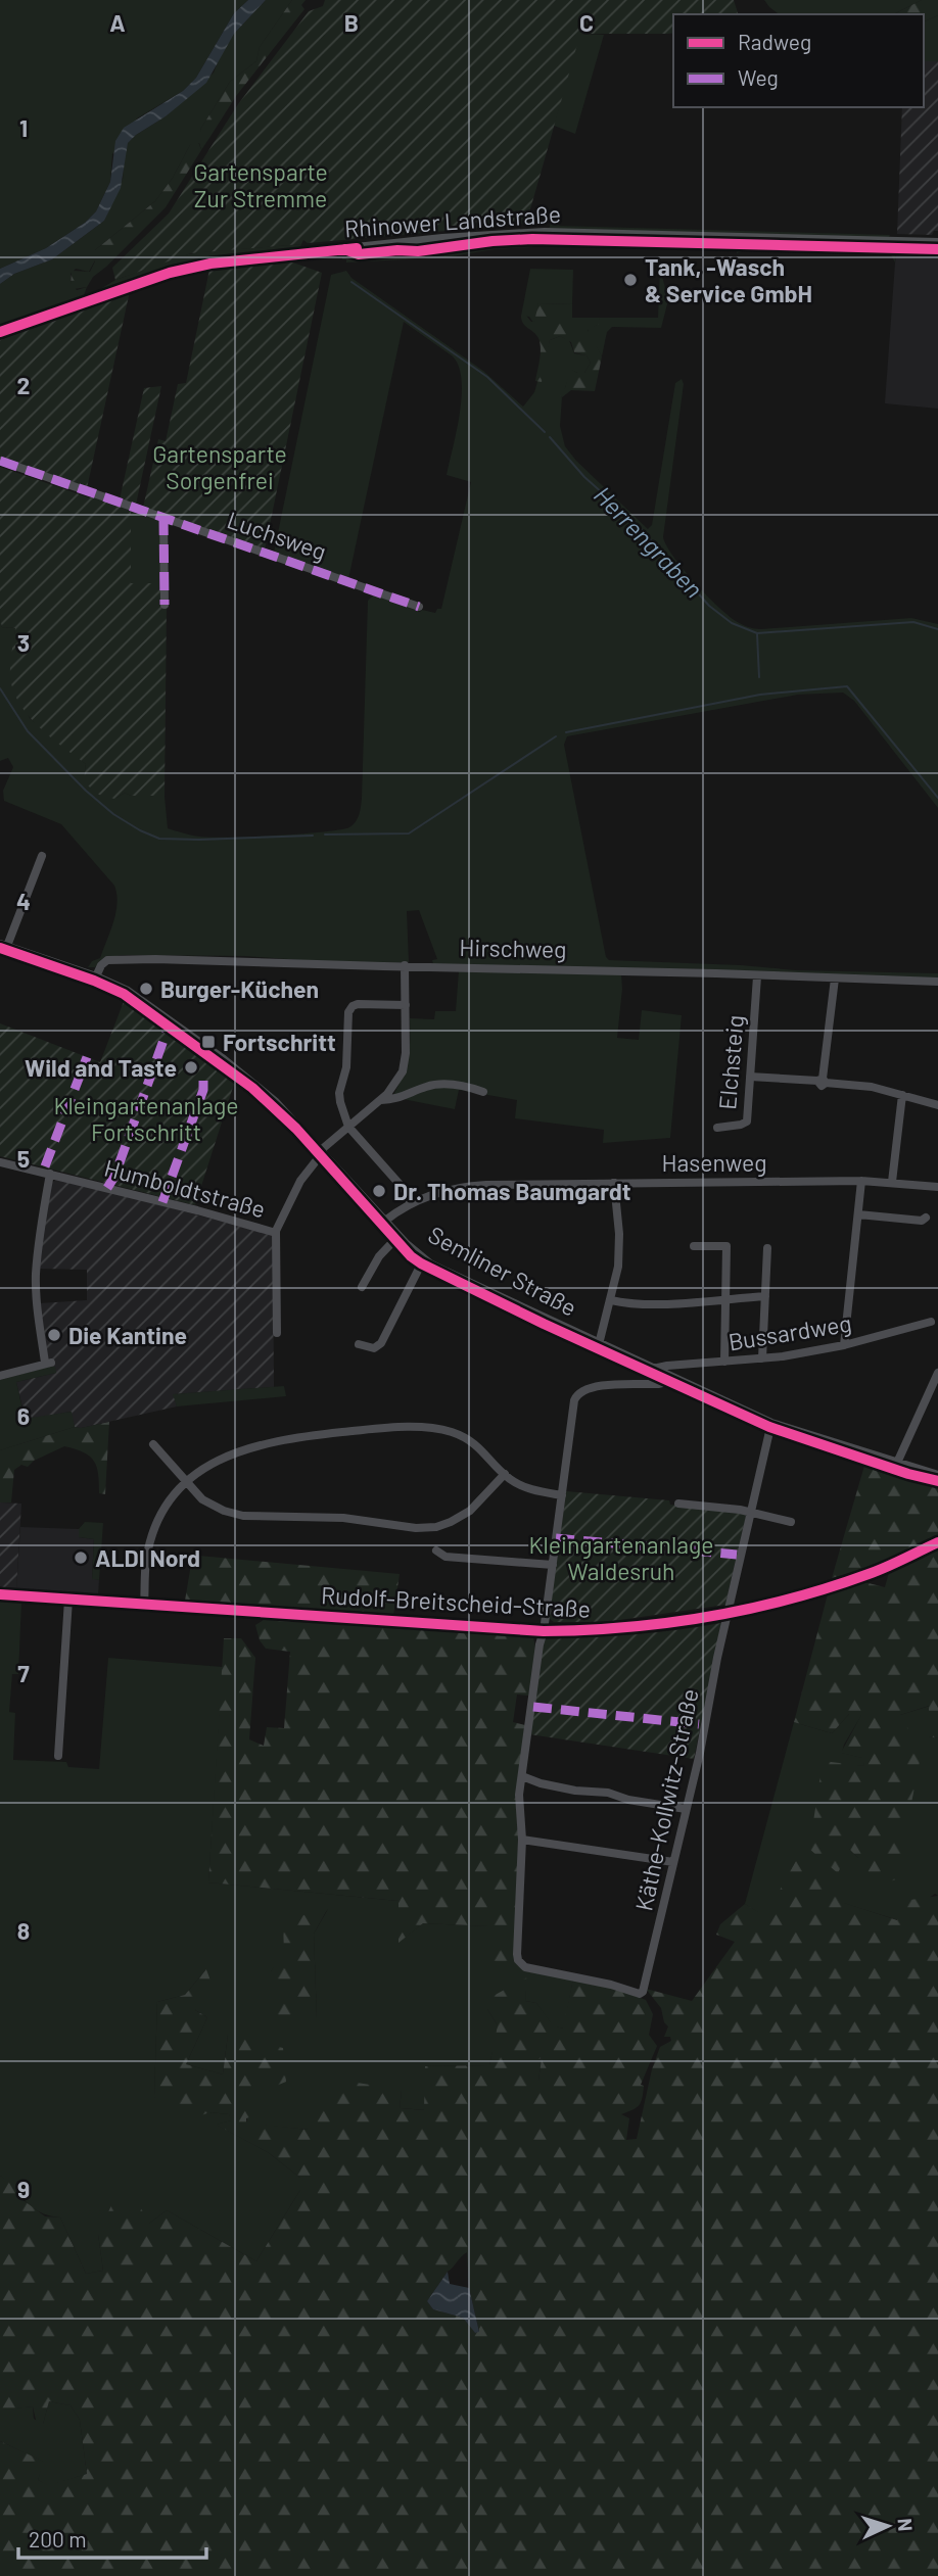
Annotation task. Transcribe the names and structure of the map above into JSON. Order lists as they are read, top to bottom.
{
  "streets": {
    "main road": ["Rhinower Landstraße"],
    "street": [
      "Luchsweg",
      "Hirschweg",
      "Elchsteig",
      "Hasenweg",
      "Humboldtstraße",
      "Semliner Straße",
      "Bussardweg",
      "Rudolf-Breitscheid-Straße",
      "Käthe-Kollwitz-Straße"
    ]
  },
  "crossings": [
    ["Hirschweg", "Elchsteig"],
    ["Hirschweg", "Semliner Straße"],
    ["Hasenweg", "Semliner Straße"],
    ["Semliner Straße", "Bussardweg"],
    ["Semliner Straße", "Käthe-Kollwitz-Straße"],
    ["Rudolf-Breitscheid-Straße", "Käthe-Kollwitz-Straße"]
  ],
  "water": ["Herrengraben"],
  "parks": [
    "Gartensparte Zur Stremme",
    "Gartensparte Sorgenfrei",
    "Kleingartenanlage Fortschritt",
    "Kleingartenanlage Waldesruh"
  ],
  "places": {
    "other": [
      "Tank, -Wasch & Service GmbH",
      "Burger-Küchen",
      "Wild and Taste",
      "Dr. Thomas Baumgardt",
      "Die Kantine",
      "ALDI Nord"
    ],
    "transit": ["Fortschritt"]
  },
  "legend": ["Radweg", "Weg"],
  "scale_bar": "200 m",
  "north": "right",
  "grid": {
    "columns": ["A", "B", "C"],
    "rows": [
      "1",
      "2",
      "3",
      "4",
      "5",
      "6",
      "7",
      "8",
      "9"
    ]
  }
}
